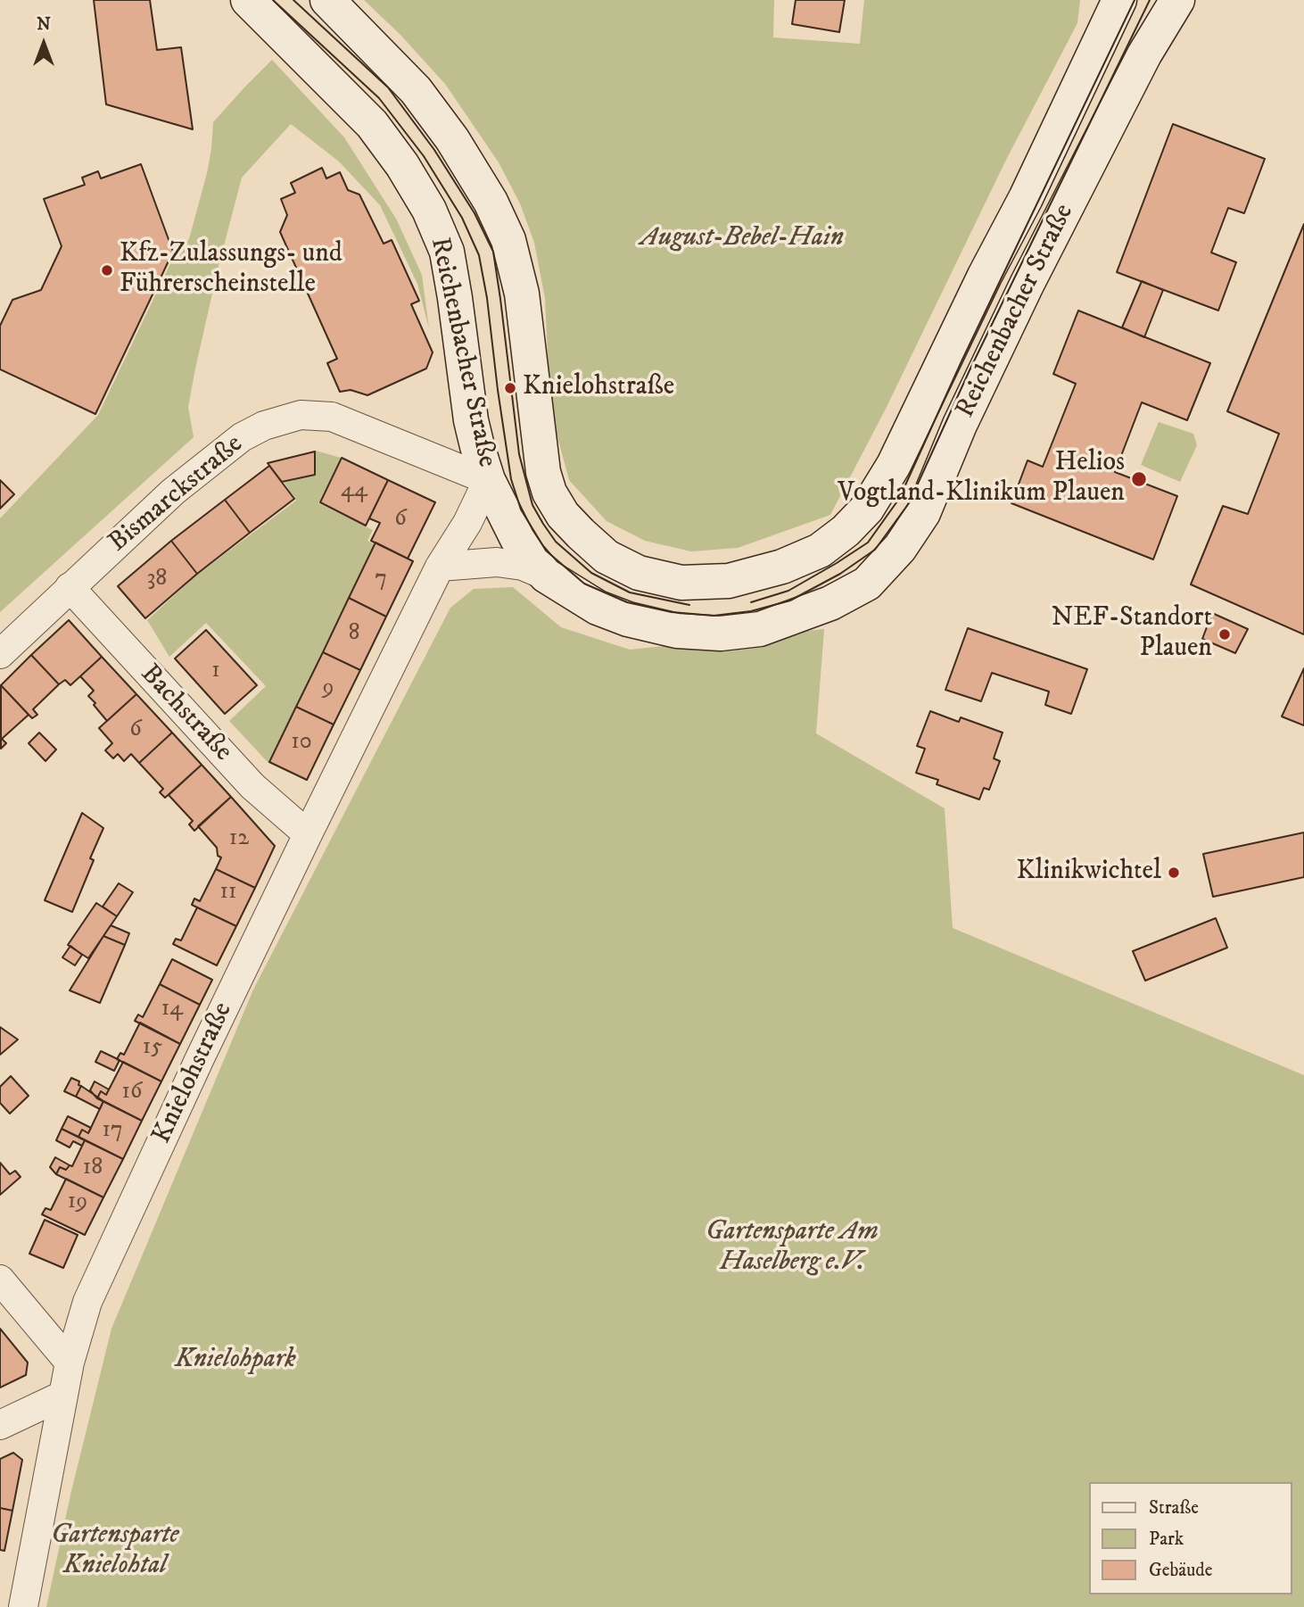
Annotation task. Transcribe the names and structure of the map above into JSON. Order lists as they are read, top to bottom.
{
  "streets": {
    "street": [
      "Reichenbacher Straße",
      "Bismarckstraße",
      "Bachstraße",
      "Knielohstraße"
    ]
  },
  "crossings": [
    ["Reichenbacher Straße", "Bismarckstraße"],
    ["Reichenbacher Straße", "Knielohstraße"],
    ["Bismarckstraße", "Bachstraße"],
    ["Bismarckstraße", "Knielohstraße"],
    ["Bachstraße", "Knielohstraße"]
  ],
  "parks": [
    "August-Bebel-Hain",
    "Gartensparte Am Haselberg e.V.",
    "Knielohpark",
    "Gartensparte Knielohtal"
  ],
  "places": [
    "Kfz-Zulassungs- und Führerscheinstelle",
    "Knielohstraße",
    "Helios Vogtland-Klinikum Plauen",
    "NEF-Standort Plauen",
    "Klinikwichtel"
  ],
  "house_numbers": [
    "44",
    "6",
    "38",
    "7",
    "8",
    "1",
    "9",
    "6",
    "10",
    "12",
    "11",
    "14",
    "15",
    "16",
    "17",
    "18",
    "19"
  ],
  "legend": ["Straße", "Park", "Gebäude"],
  "north": "top"
}
